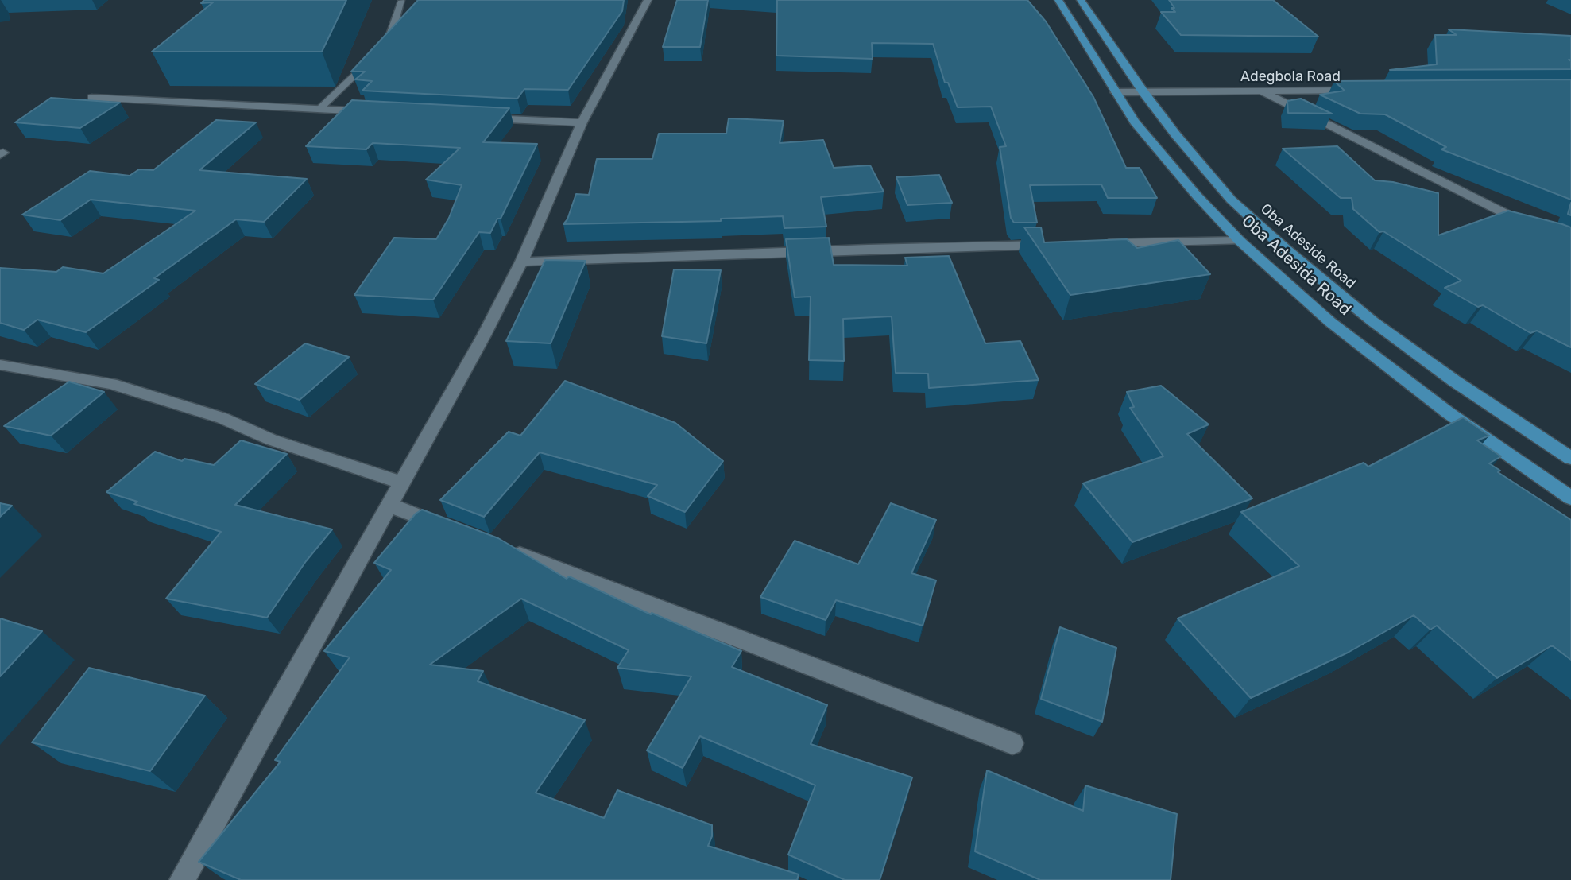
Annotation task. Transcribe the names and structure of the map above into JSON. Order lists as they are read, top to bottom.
{
  "streets": {
    "main road": ["Oba Adeside Road", "Oba Adesida Road"],
    "street": ["Adegbola Road"]
  },
  "crossings": [
    ["Adegbola Road", "Oba Adeside Road"],
    ["Adegbola Road", "Oba Adesida Road"]
  ]
}
